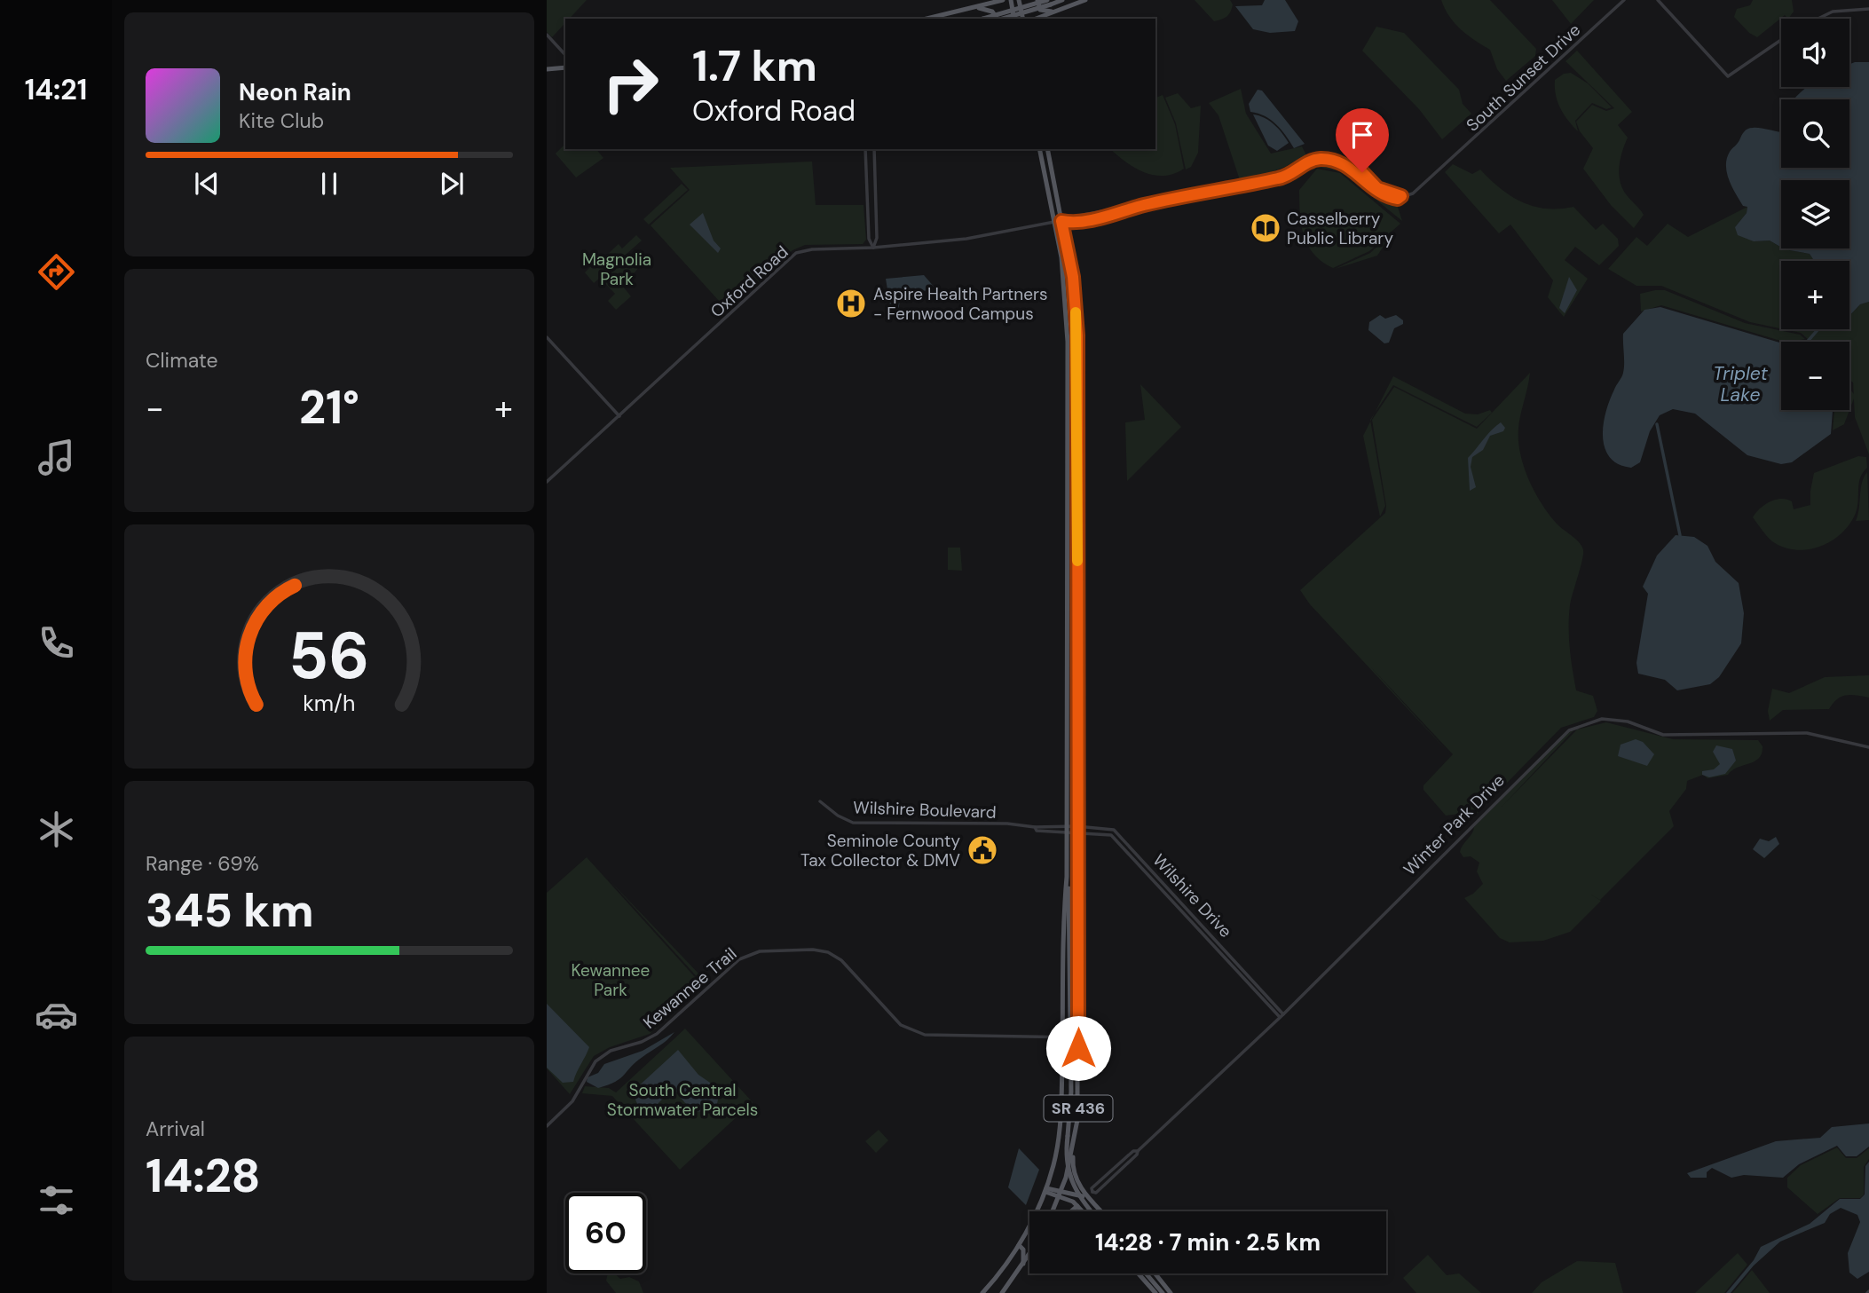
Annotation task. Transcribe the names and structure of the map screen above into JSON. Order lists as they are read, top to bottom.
{
  "streets": {
    "main road": ["Winter Park Drive", "SR 436"],
    "street": [
      "South Sunset Drive",
      "Oxford Road",
      "Wilshire Boulevard",
      "Wilshire Drive",
      "Kewannee Trail"
    ]
  },
  "crossings": [
    ["South Sunset Drive", "Oxford Road"],
    ["Oxford Road", "SR 436"],
    ["Wilshire Boulevard", "SR 436"],
    ["Winter Park Drive", "Wilshire Drive"],
    ["Kewannee Trail", "SR 436"]
  ],
  "water": ["Triplet Lake"],
  "parks": ["Magnolia Park", "Kewannee Park", "South Central Stormwater Parcels"],
  "places": {
    "library": ["Casselberry Public Library"],
    "hospital": ["Aspire Health Partners - Fernwood Campus"],
    "public building": ["Seminole County Tax Collector & DMV"]
  },
  "page": {
    "tabs": "14:21",
    "map_buttons": ["+", "−"],
    "turn": ["1.7 km", "Oxford Road"],
    "song": ["Neon Rain", "Kite Club"],
    "tile": [
      "Climate",
      ["Range · 69%", "345 km"],
      ["Arrival", "14:28"]
    ],
    "heat": ["−", "21°", "+"],
    "limit": "60",
    "trip": "14:28 · 7 min · 2.5 km",
    "gauge": ["56", "km/h"]
  }
}
